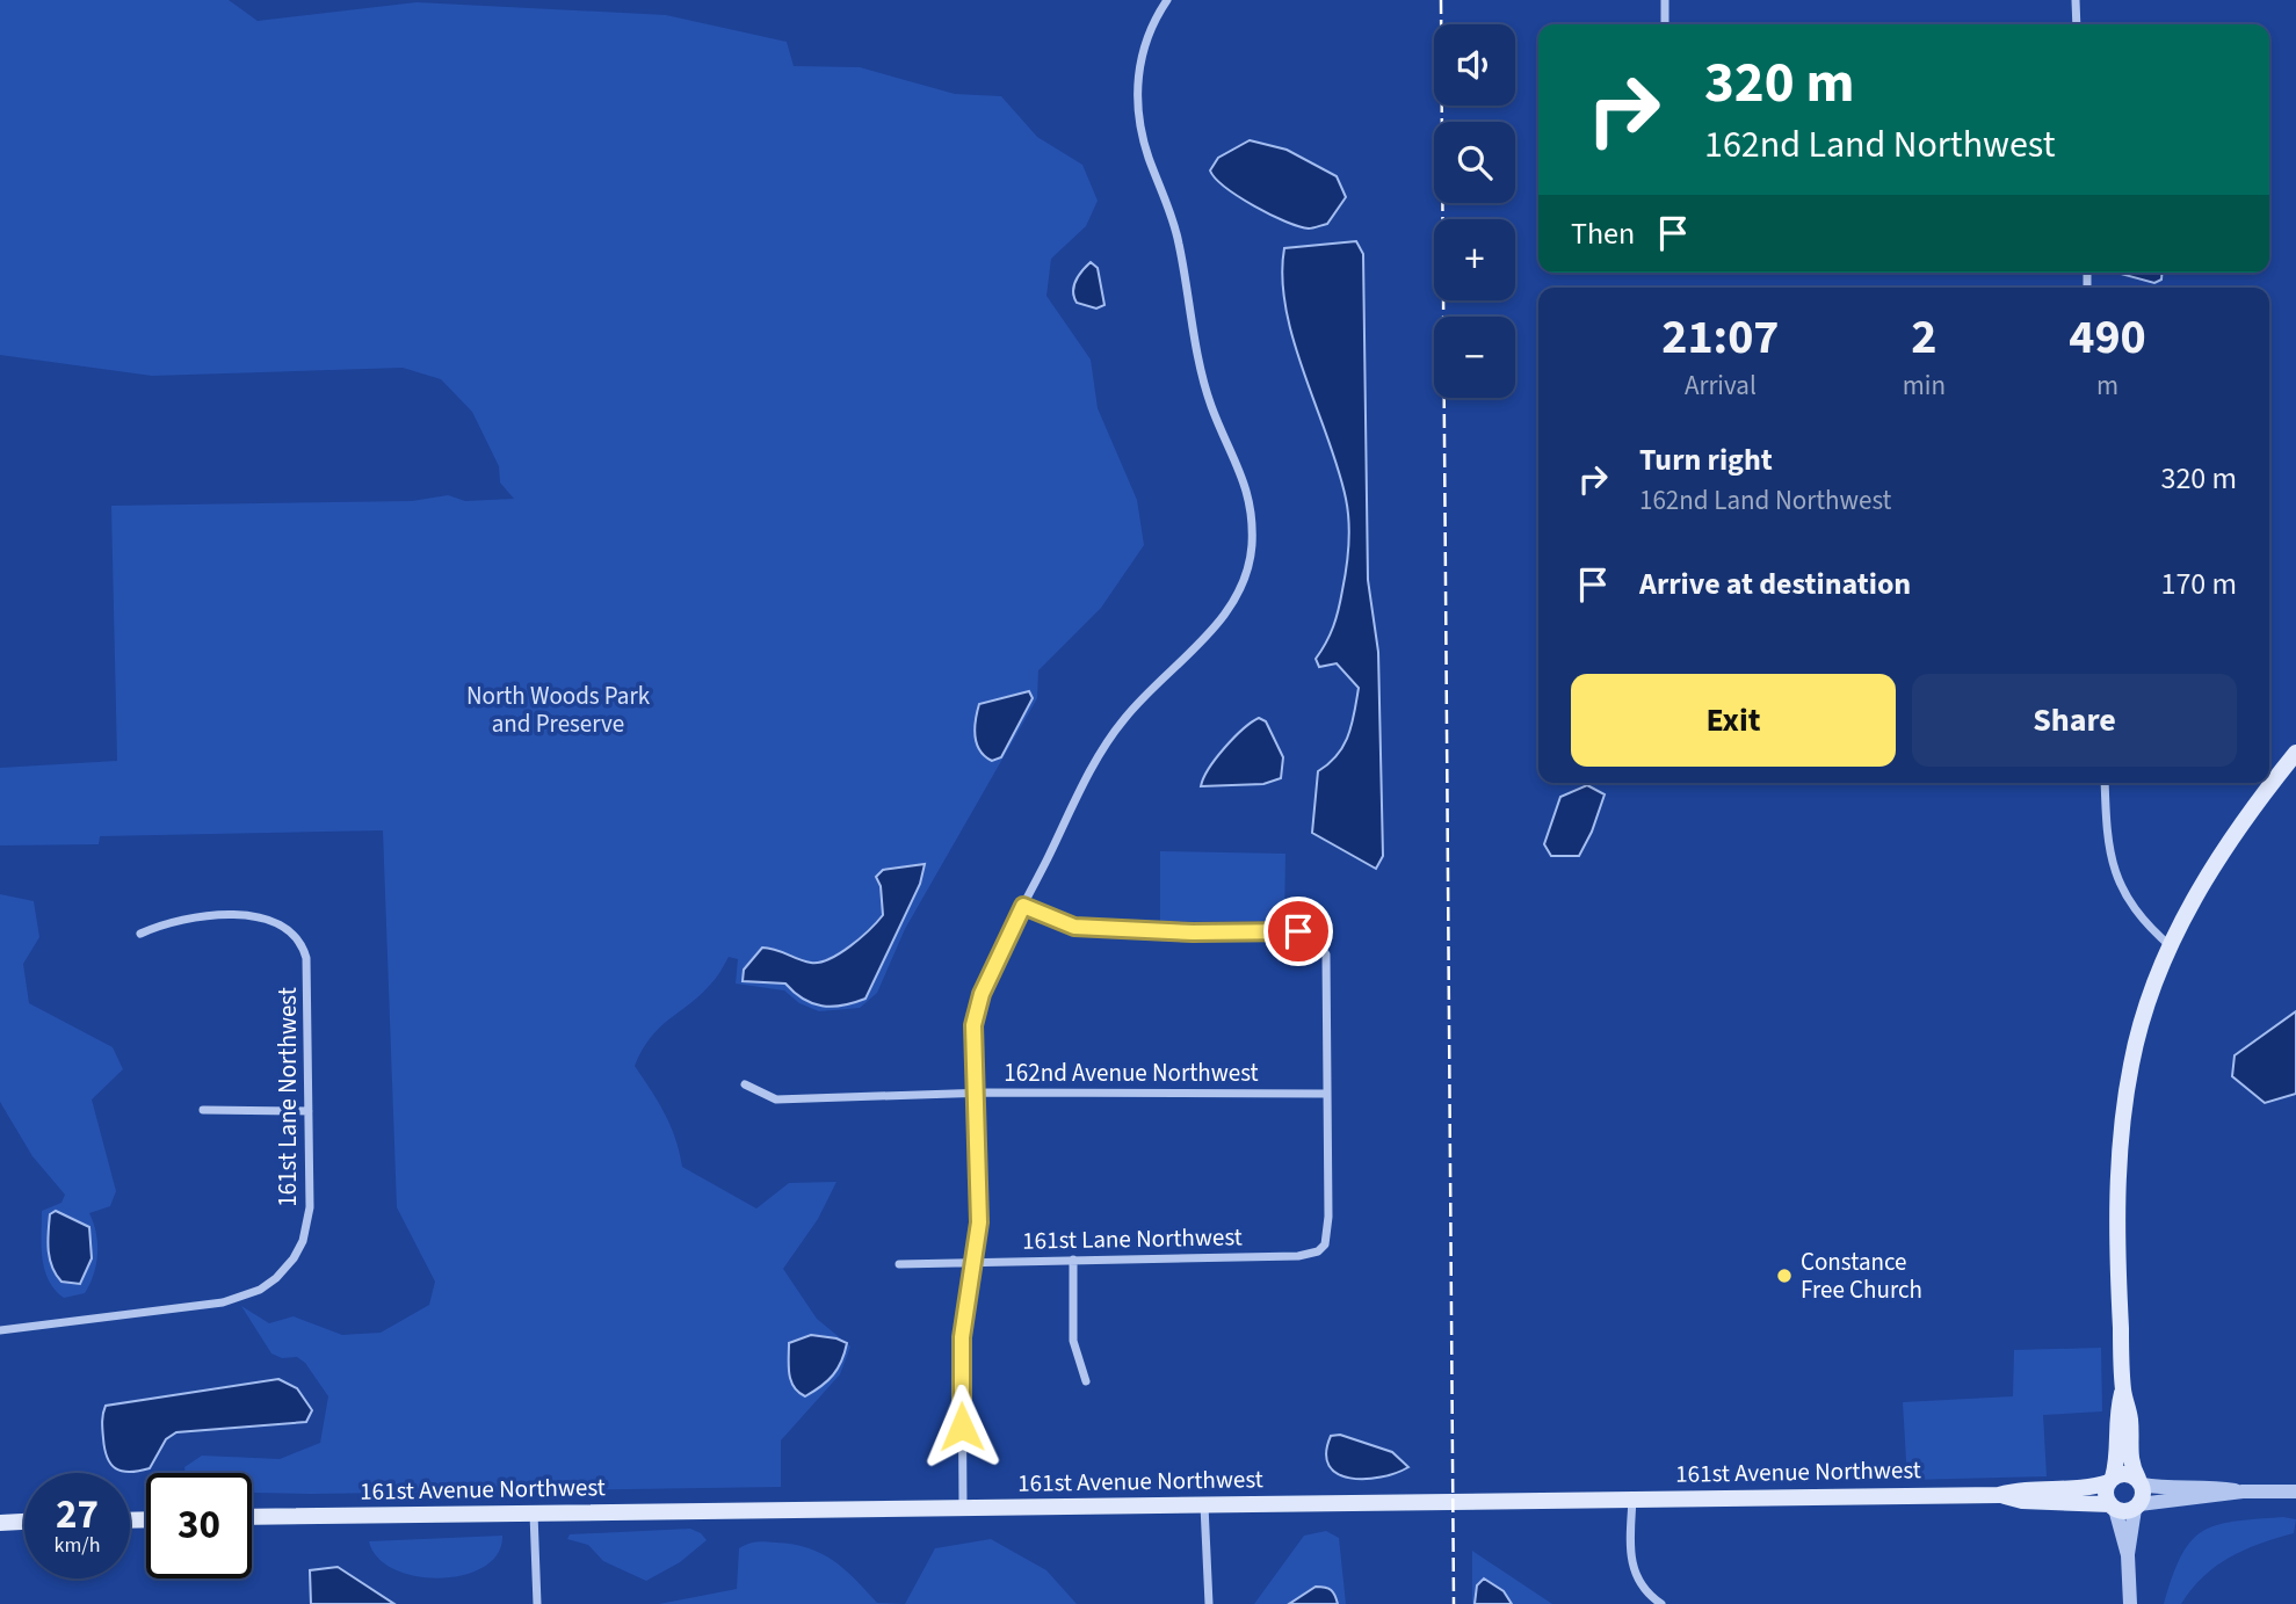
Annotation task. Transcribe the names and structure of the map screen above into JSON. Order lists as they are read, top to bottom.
{
  "streets": {
    "main road": ["161st Avenue Northwest"],
    "street": ["162nd Avenue Northwest", "161st Lane Northwest"]
  },
  "crossings": [
    ["162nd Avenue Northwest", "161st Lane Northwest"]
  ],
  "parks": ["North Woods Park and Preserve"],
  "places": ["Constance Free Church"],
  "page": {
    "map_buttons": ["+", "−"],
    "turn": ["320 m", "162nd Land Northwest"],
    "then": "Then",
    "eta": [
      "21:07",
      "Arrival",
      "2",
      "min",
      "490",
      "m"
    ],
    "list": [
      {
        "name": "Turn right",
        "note": "162nd Land Northwest",
        "value": "320 m"
      },
      {
        "name": "Arrive at destination",
        "value": "170 m"
      }
    ],
    "buttons": ["Exit", "Share"],
    "speed": "27 km/h",
    "limit": "30"
  }
}
